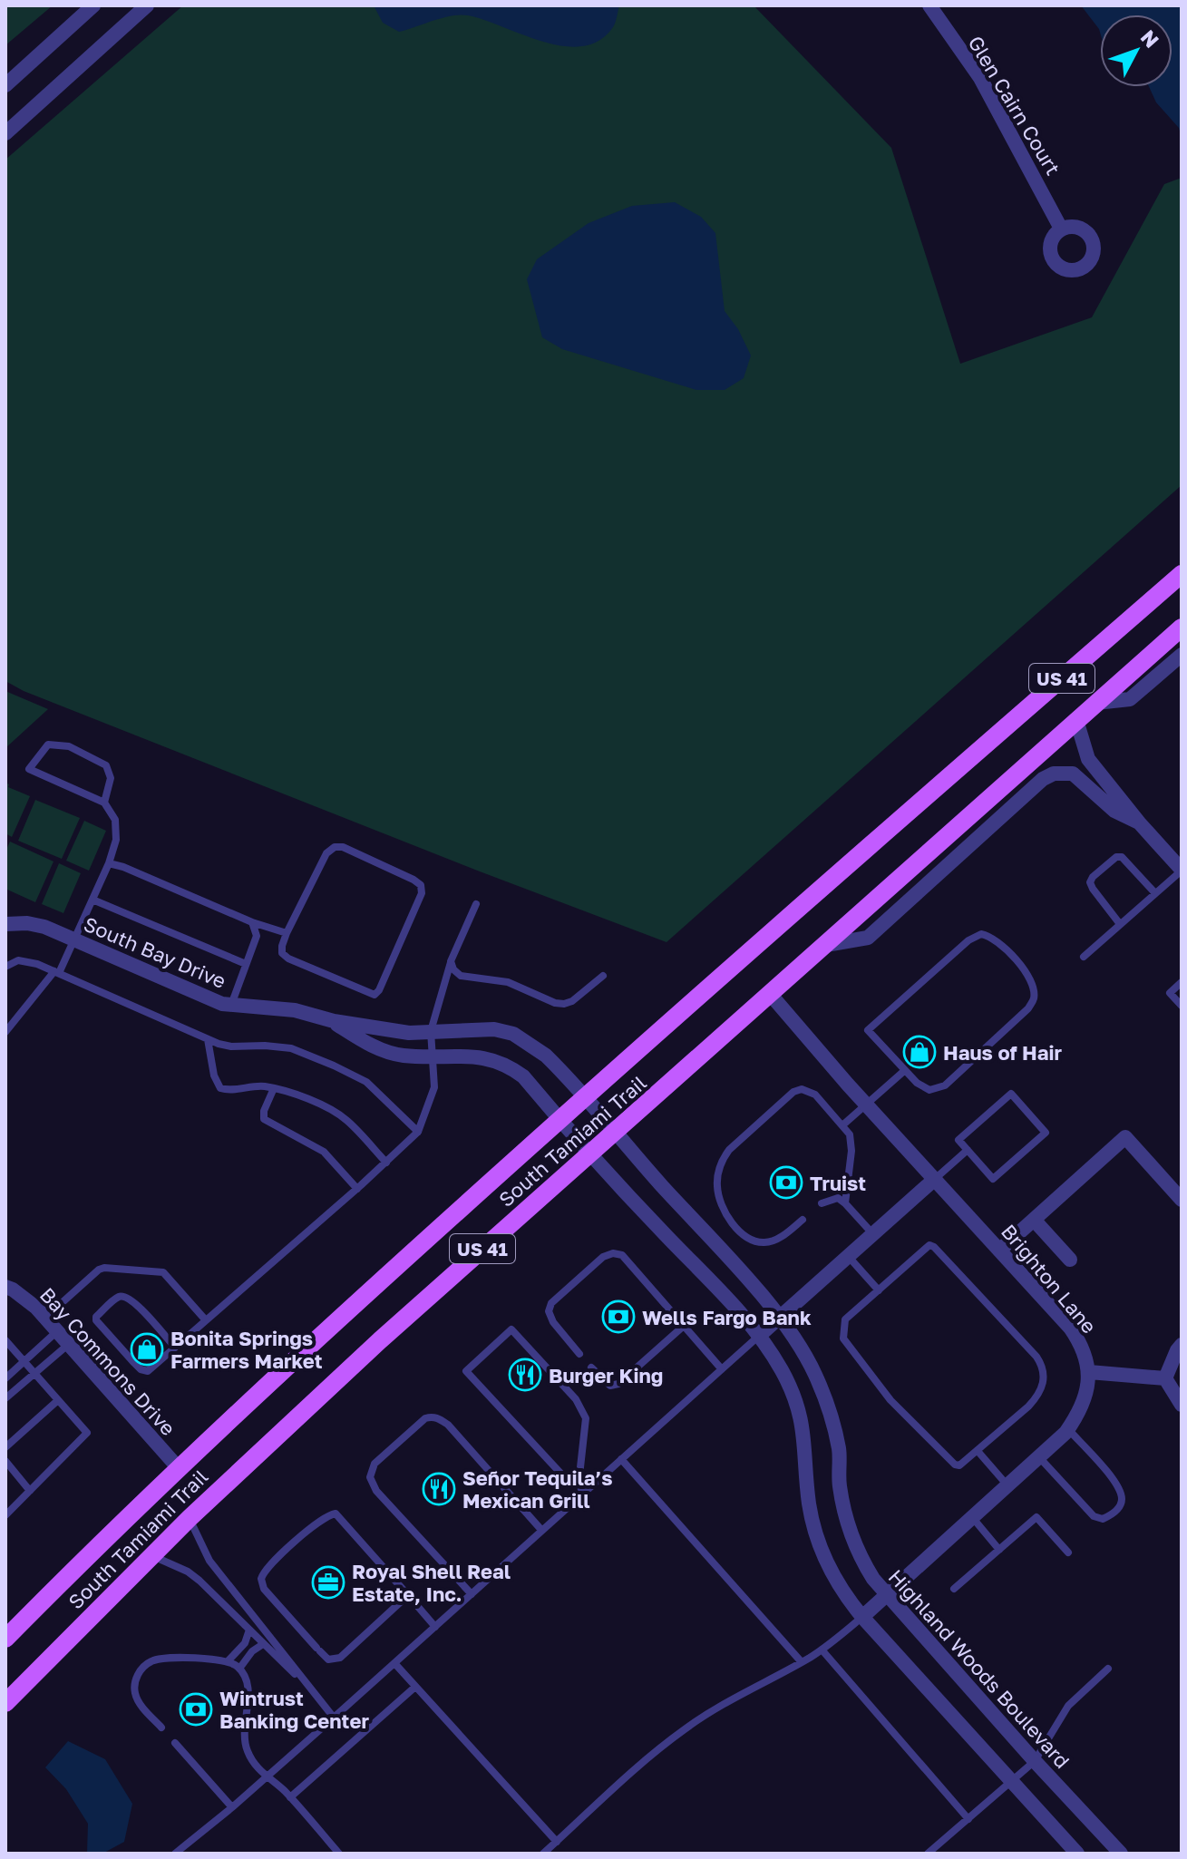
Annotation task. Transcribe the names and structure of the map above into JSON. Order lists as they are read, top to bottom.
{
  "streets": {
    "main road": ["US 41", "South Tamiami Trail"],
    "street": [
      "Glen Cairn Court",
      "South Bay Drive",
      "Brighton Lane",
      "Bay Commons Drive",
      "Highland Woods Boulevard"
    ]
  },
  "crossings": [
    ["South Bay Drive", "South Tamiami Trail"],
    ["South Bay Drive", "Highland Woods Boulevard"],
    ["South Tamiami Trail", "Brighton Lane"],
    ["South Tamiami Trail", "Bay Commons Drive"],
    ["South Tamiami Trail", "Highland Woods Boulevard"]
  ],
  "places": {
    "shop": ["Haus of Hair", "Bonita Springs Farmers Market"],
    "bank": ["Truist", "Wells Fargo Bank", "Wintrust Banking Center"],
    "restaurant": ["Burger King", "Señor Tequila’s Mexican Grill"],
    "office": ["Royal Shell Real Estate, Inc."]
  },
  "north": "top right"
}
